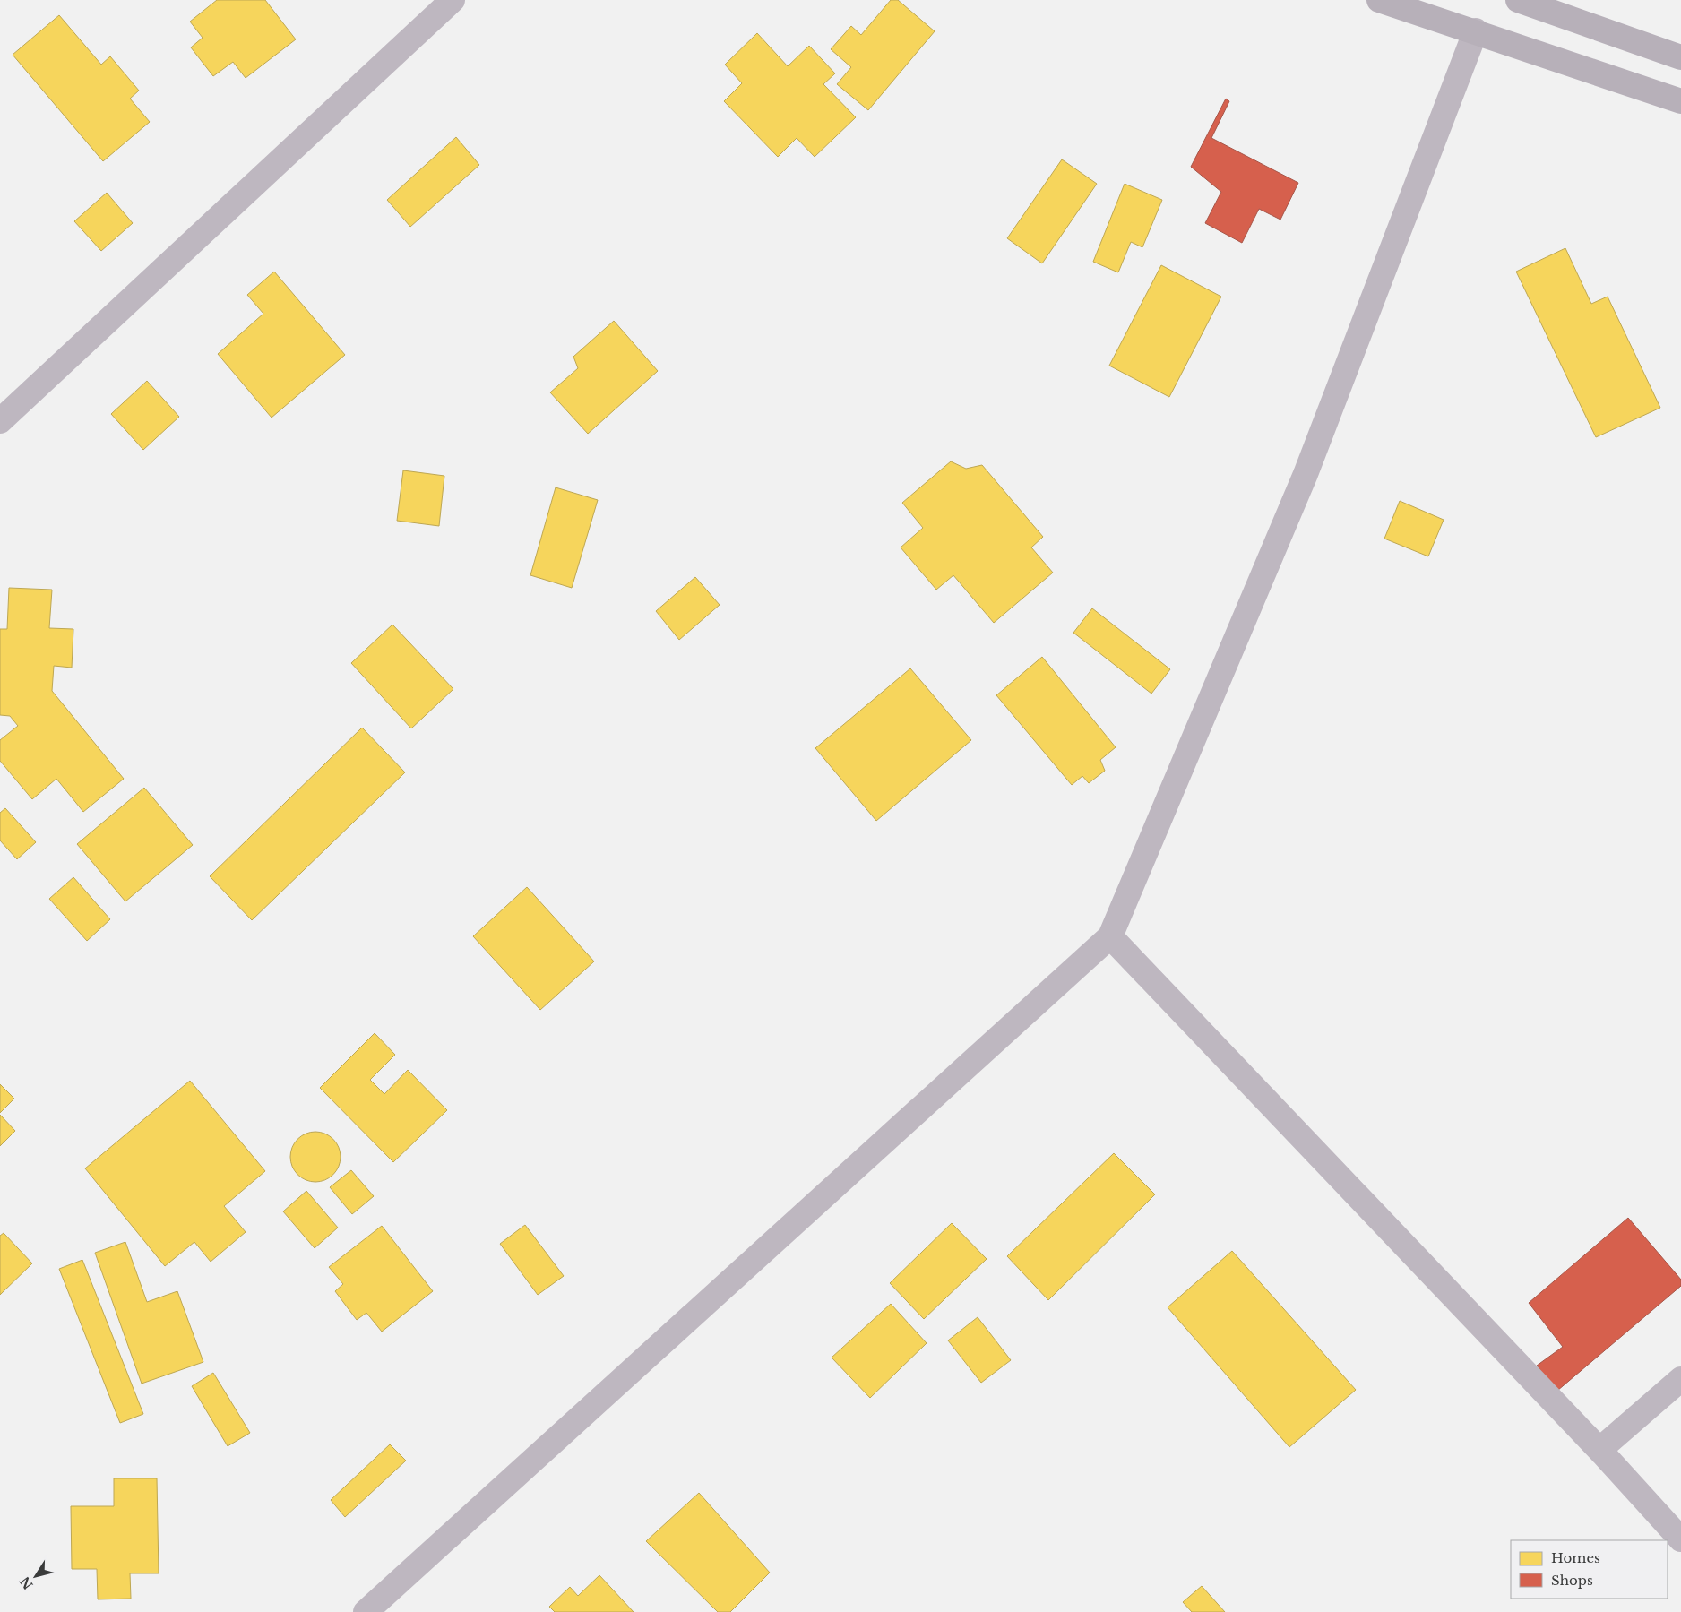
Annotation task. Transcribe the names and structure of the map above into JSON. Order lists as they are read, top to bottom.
{
  "legend": ["Homes", "Shops"],
  "north": "bottom left"
}
